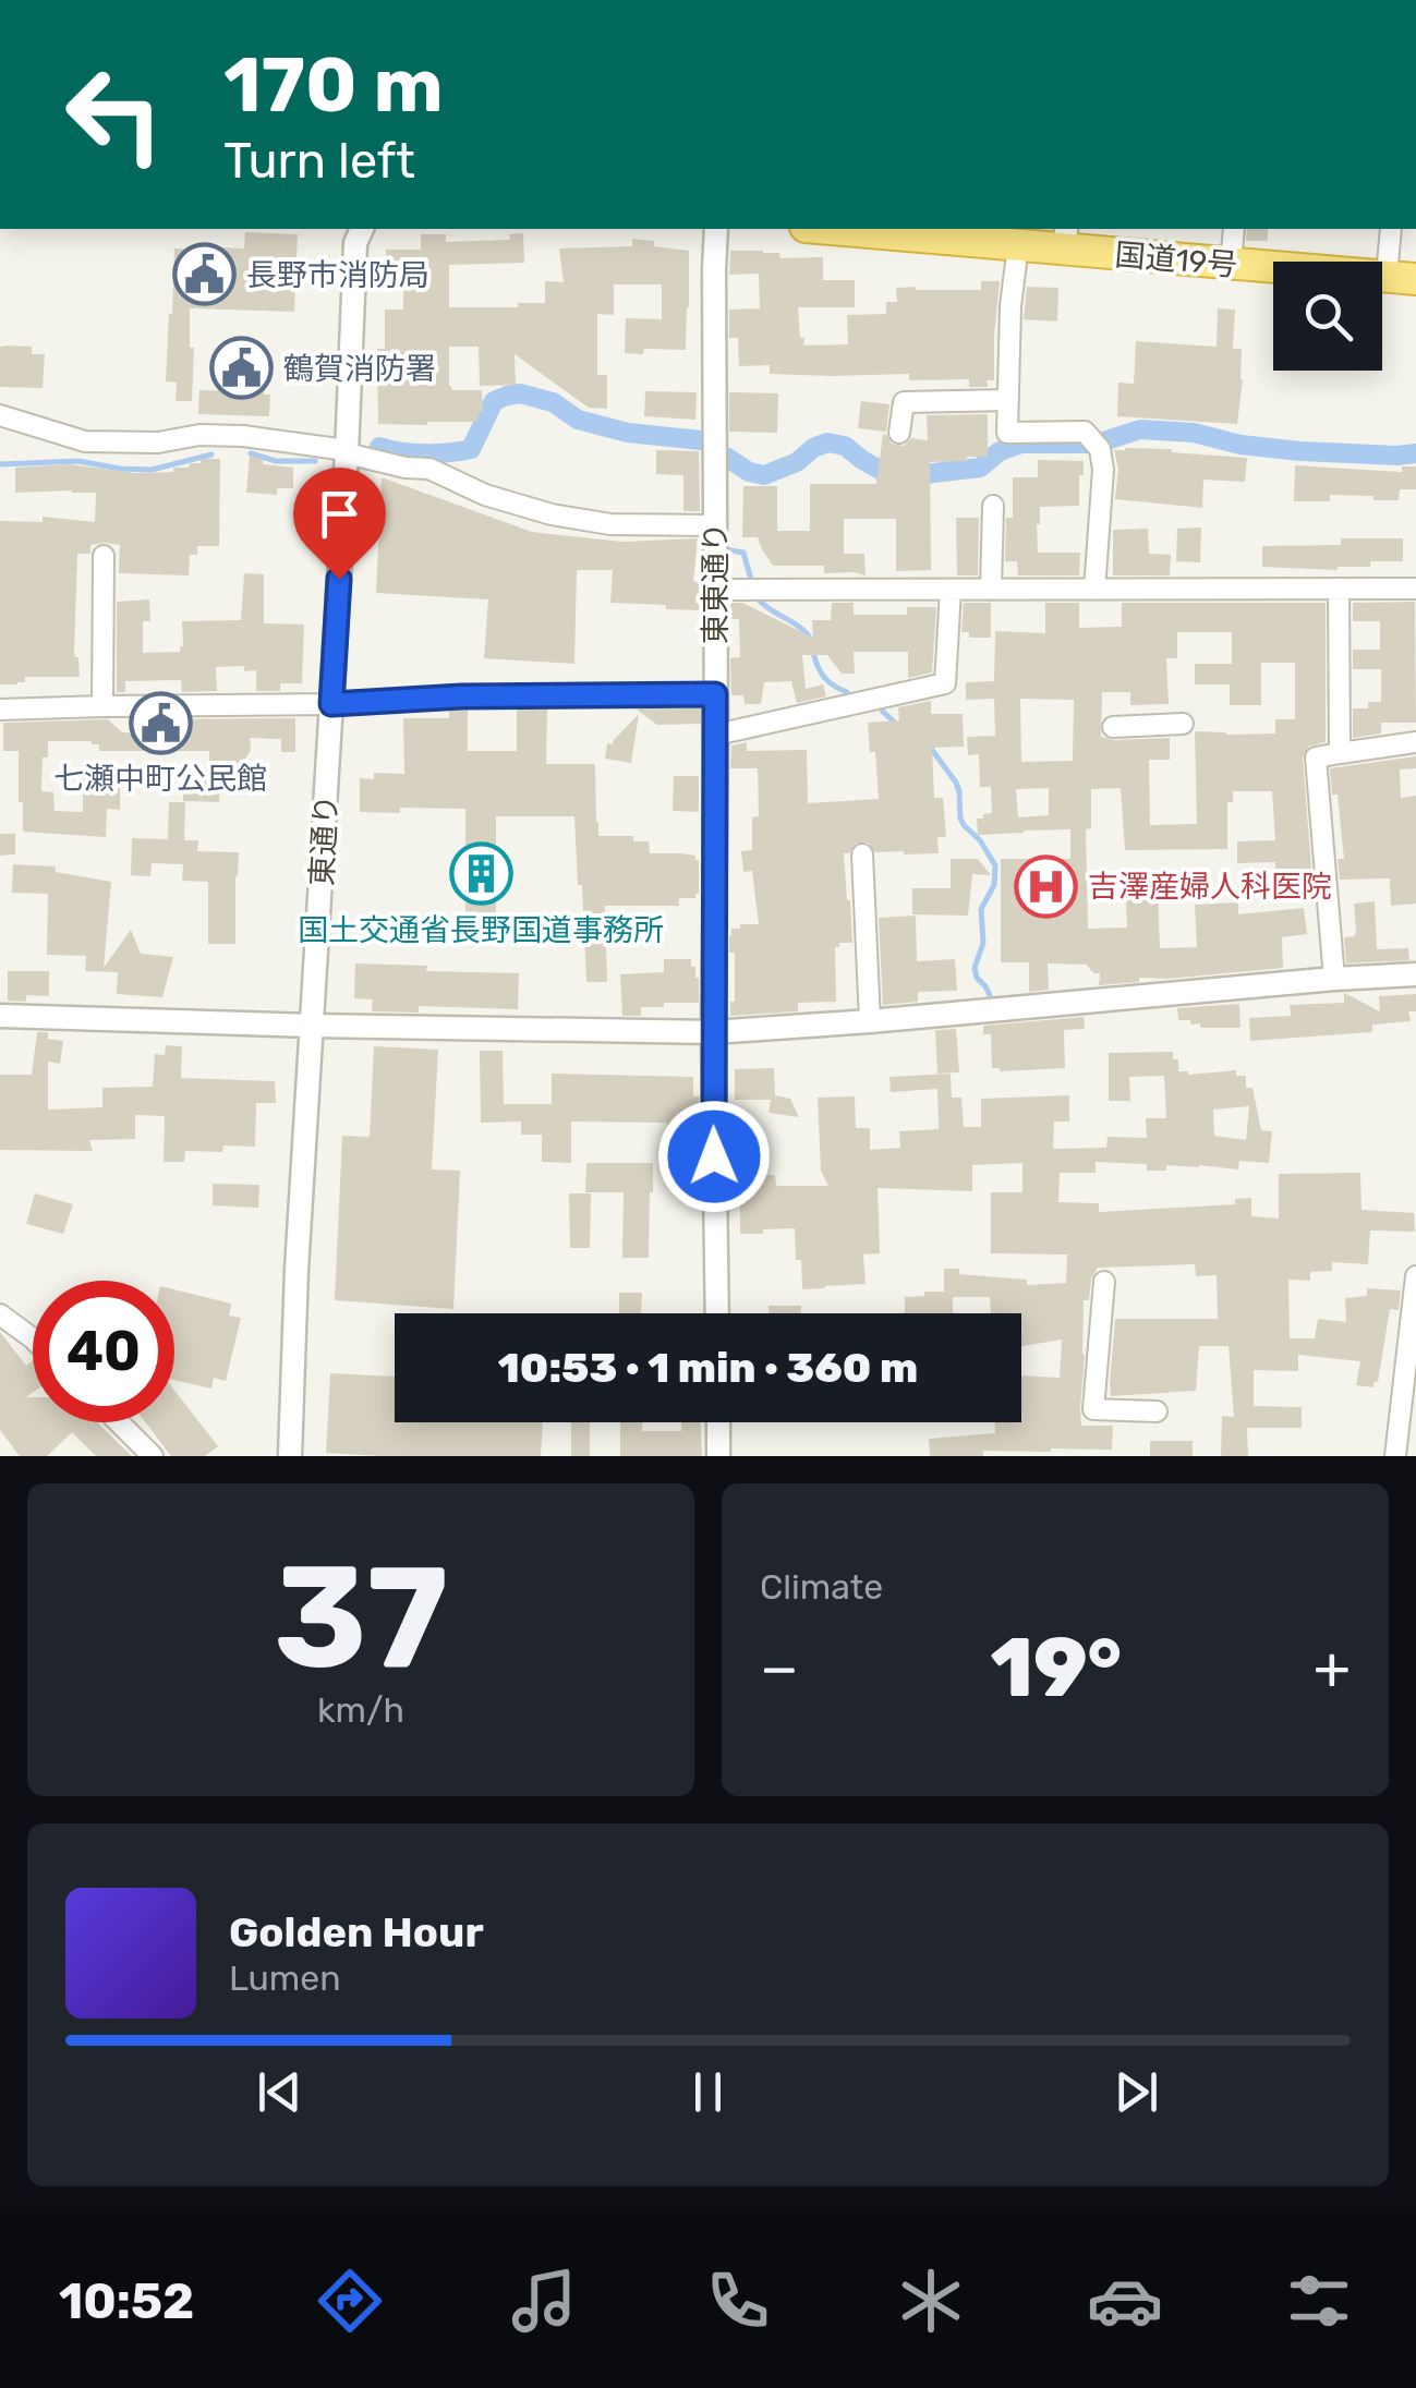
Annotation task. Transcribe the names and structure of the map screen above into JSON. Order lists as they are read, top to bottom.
{
  "streets": {
    "highway": ["国道19号"],
    "street": ["東東通り", "東通り"]
  },
  "places": {
    "public building": ["長野市消防局", "鶴賀消防署", "七瀬中町公民館"],
    "building": ["国土交通省長野国道事務所"],
    "hospital": ["吉澤産婦人科医院"]
  },
  "page": {
    "turn": ["170 m", "Turn left"],
    "limit": "40",
    "trip": "10:53 · 1 min · 360 m",
    "tile": [
      ["37", "km/h"],
      "Climate"
    ],
    "heat": ["−", "19°", "+"],
    "song": ["Golden Hour", "Lumen"],
    "tabs": "10:52"
  }
}
